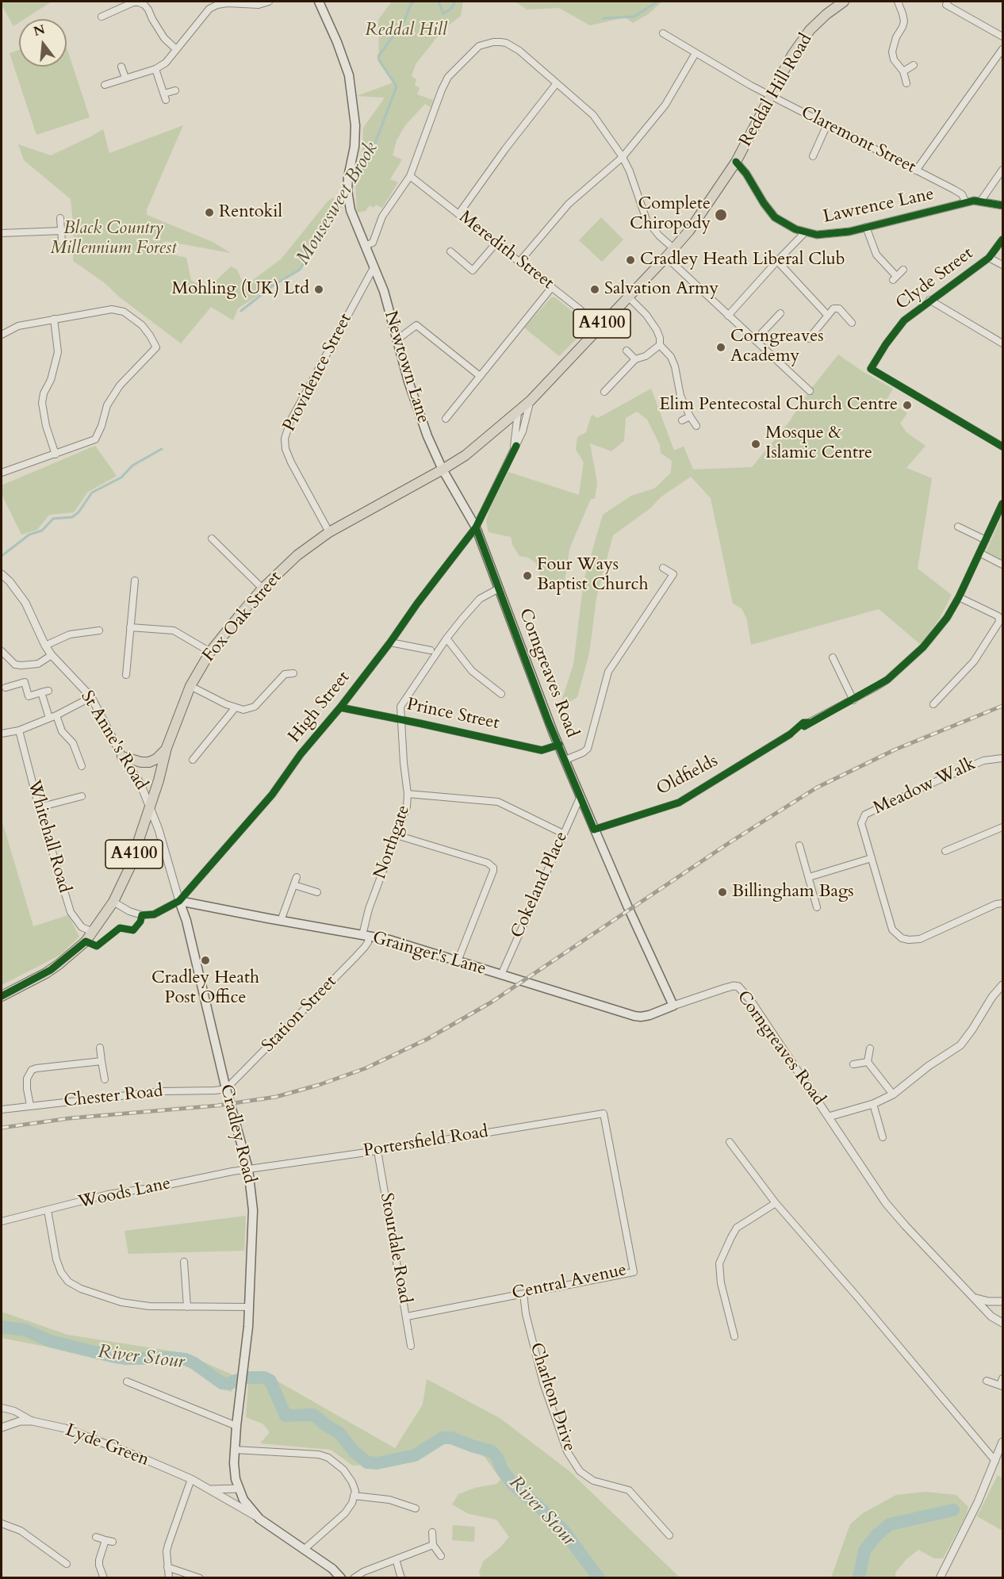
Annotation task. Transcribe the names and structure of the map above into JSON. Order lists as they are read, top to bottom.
{
  "streets": {
    "main road": [
      "Reddal Hill Road",
      "A4100",
      "Newtown Lane",
      "Fox Oak Street",
      "Corngreaves Road",
      "Grainger's Lane",
      "Cradley Road"
    ],
    "street": [
      "Claremont Street",
      "Lawrence Lane",
      "Meredith Street",
      "Clyde Street",
      "Providence Street",
      "High Street",
      "Prince Street",
      "St Anne's Road",
      "Oldfields",
      "Meadow Walk",
      "Whitehall Road",
      "Northgate",
      "Cokeland Place",
      "Station Street",
      "Chester Road",
      "Portersfield Road",
      "Woods Lane",
      "Stourdale Road",
      "Central Avenue",
      "Charlton Drive",
      "Lyde Green"
    ]
  },
  "crossings": [
    ["Reddal Hill Road", "Claremont Street"],
    ["Reddal Hill Road", "Lawrence Lane"],
    ["Reddal Hill Road", "A4100"],
    ["Claremont Street", "Lawrence Lane"],
    ["Meredith Street", "A4100"],
    ["A4100", "Newtown Lane"],
    ["A4100", "Fox Oak Street"],
    ["Newtown Lane", "Providence Street"],
    ["Newtown Lane", "Fox Oak Street"],
    ["Newtown Lane", "Corngreaves Road"],
    ["Newtown Lane", "High Street"],
    ["Providence Street", "Fox Oak Street"],
    ["Fox Oak Street", "St Anne's Road"],
    ["Fox Oak Street", "Whitehall Road"],
    ["Corngreaves Road", "High Street"],
    ["Corngreaves Road", "Prince Street"],
    ["Corngreaves Road", "Oldfields"],
    ["Corngreaves Road", "Northgate"],
    ["Corngreaves Road", "Cokeland Place"],
    ["Corngreaves Road", "Grainger's Lane"],
    ["High Street", "Prince Street"],
    ["High Street", "St Anne's Road"],
    ["High Street", "Grainger's Lane"],
    ["High Street", "Cradley Road"],
    ["Prince Street", "Northgate"],
    ["St Anne's Road", "Grainger's Lane"],
    ["St Anne's Road", "Cradley Road"],
    ["Northgate", "Grainger's Lane"],
    ["Northgate", "Station Street"],
    ["Cokeland Place", "Grainger's Lane"],
    ["Grainger's Lane", "Station Street"],
    ["Grainger's Lane", "Cradley Road"],
    ["Station Street", "Chester Road"],
    ["Station Street", "Cradley Road"],
    ["Chester Road", "Cradley Road"],
    ["Cradley Road", "Portersfield Road"],
    ["Cradley Road", "Woods Lane"],
    ["Portersfield Road", "Woods Lane"],
    ["Portersfield Road", "Stourdale Road"],
    ["Portersfield Road", "Central Avenue"],
    ["Stourdale Road", "Central Avenue"],
    ["Central Avenue", "Charlton Drive"]
  ],
  "water": ["Mousesweet Brook", "River Stour"],
  "parks": ["Reddal Hill", "Black Country Millennium Forest"],
  "places": [
    "Rentokil",
    "Complete Chiropody",
    "Cradley Heath Liberal Club",
    "Mohling (UK) Ltd",
    "Salvation Army",
    "Corngreaves Academy",
    "Elim Pentecostal Church Centre",
    "Mosque & Islamic Centre",
    "Four Ways Baptist Church",
    "Billingham Bags",
    "Cradley Heath Post Office"
  ],
  "north": "top"
}
